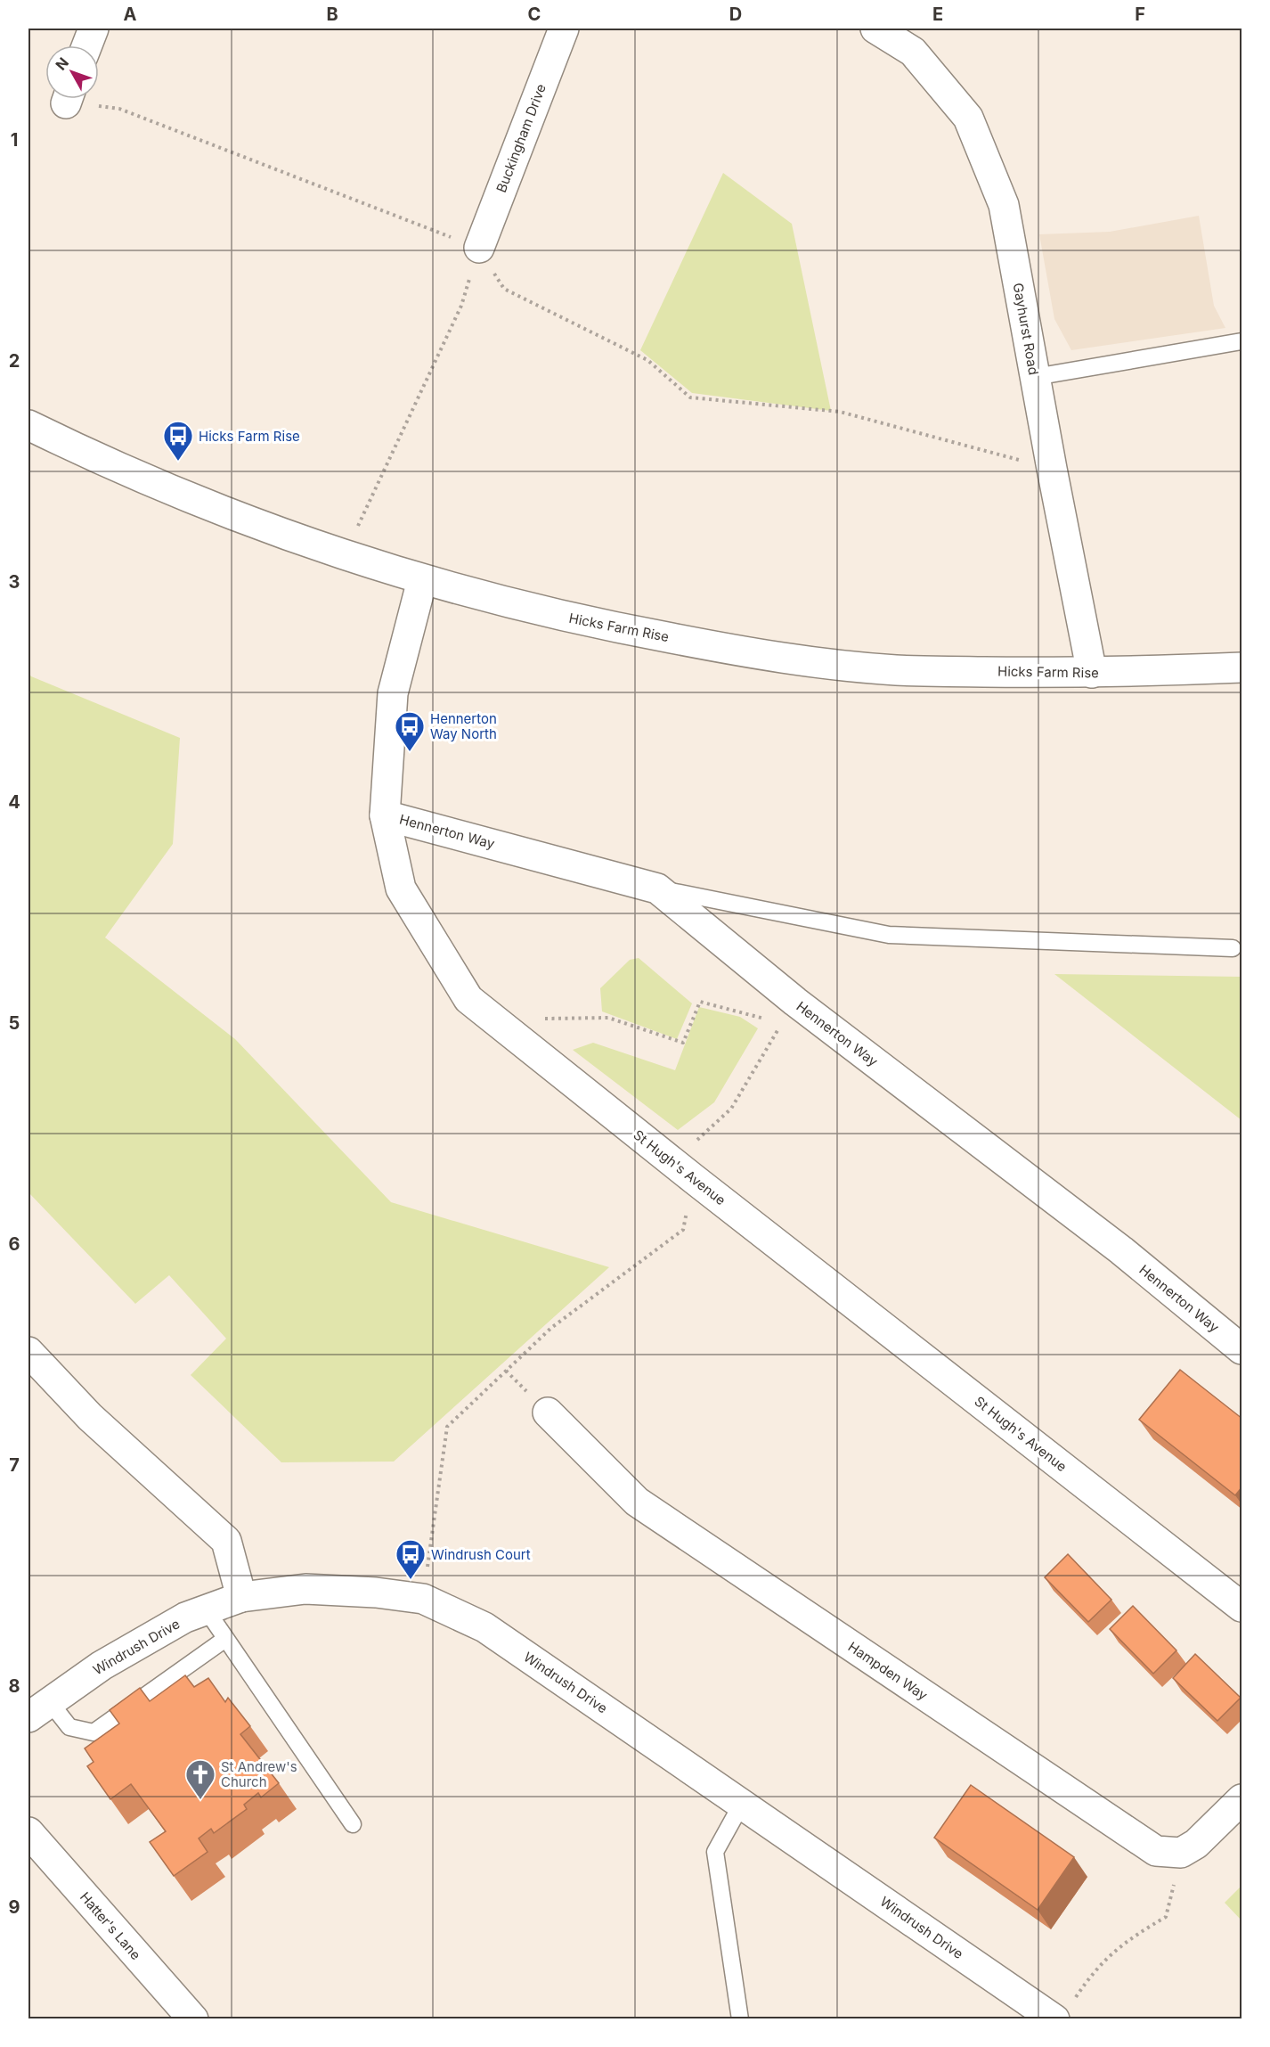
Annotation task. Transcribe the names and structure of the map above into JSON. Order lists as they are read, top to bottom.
{
  "streets": {
    "street": [
      "Buckingham Drive",
      "Gayhurst Road",
      "Hicks Farm Rise",
      "Hennerton Way",
      "St Hugh's Avenue",
      "Windrush Drive",
      "Hampden Way",
      "Hatter's Lane"
    ]
  },
  "crossings": [
    ["Gayhurst Road", "Hicks Farm Rise"],
    ["Hicks Farm Rise", "St Hugh's Avenue"],
    ["Hennerton Way", "St Hugh's Avenue"]
  ],
  "places": {
    "bus stop": ["Hicks Farm Rise", "Hennerton Way North", "Windrush Court"],
    "church": ["St Andrew's Church"]
  },
  "north": "top left",
  "grid": {
    "columns": [
      "A",
      "B",
      "C",
      "D",
      "E",
      "F"
    ],
    "rows": [
      "1",
      "2",
      "3",
      "4",
      "5",
      "6",
      "7",
      "8",
      "9"
    ]
  }
}
